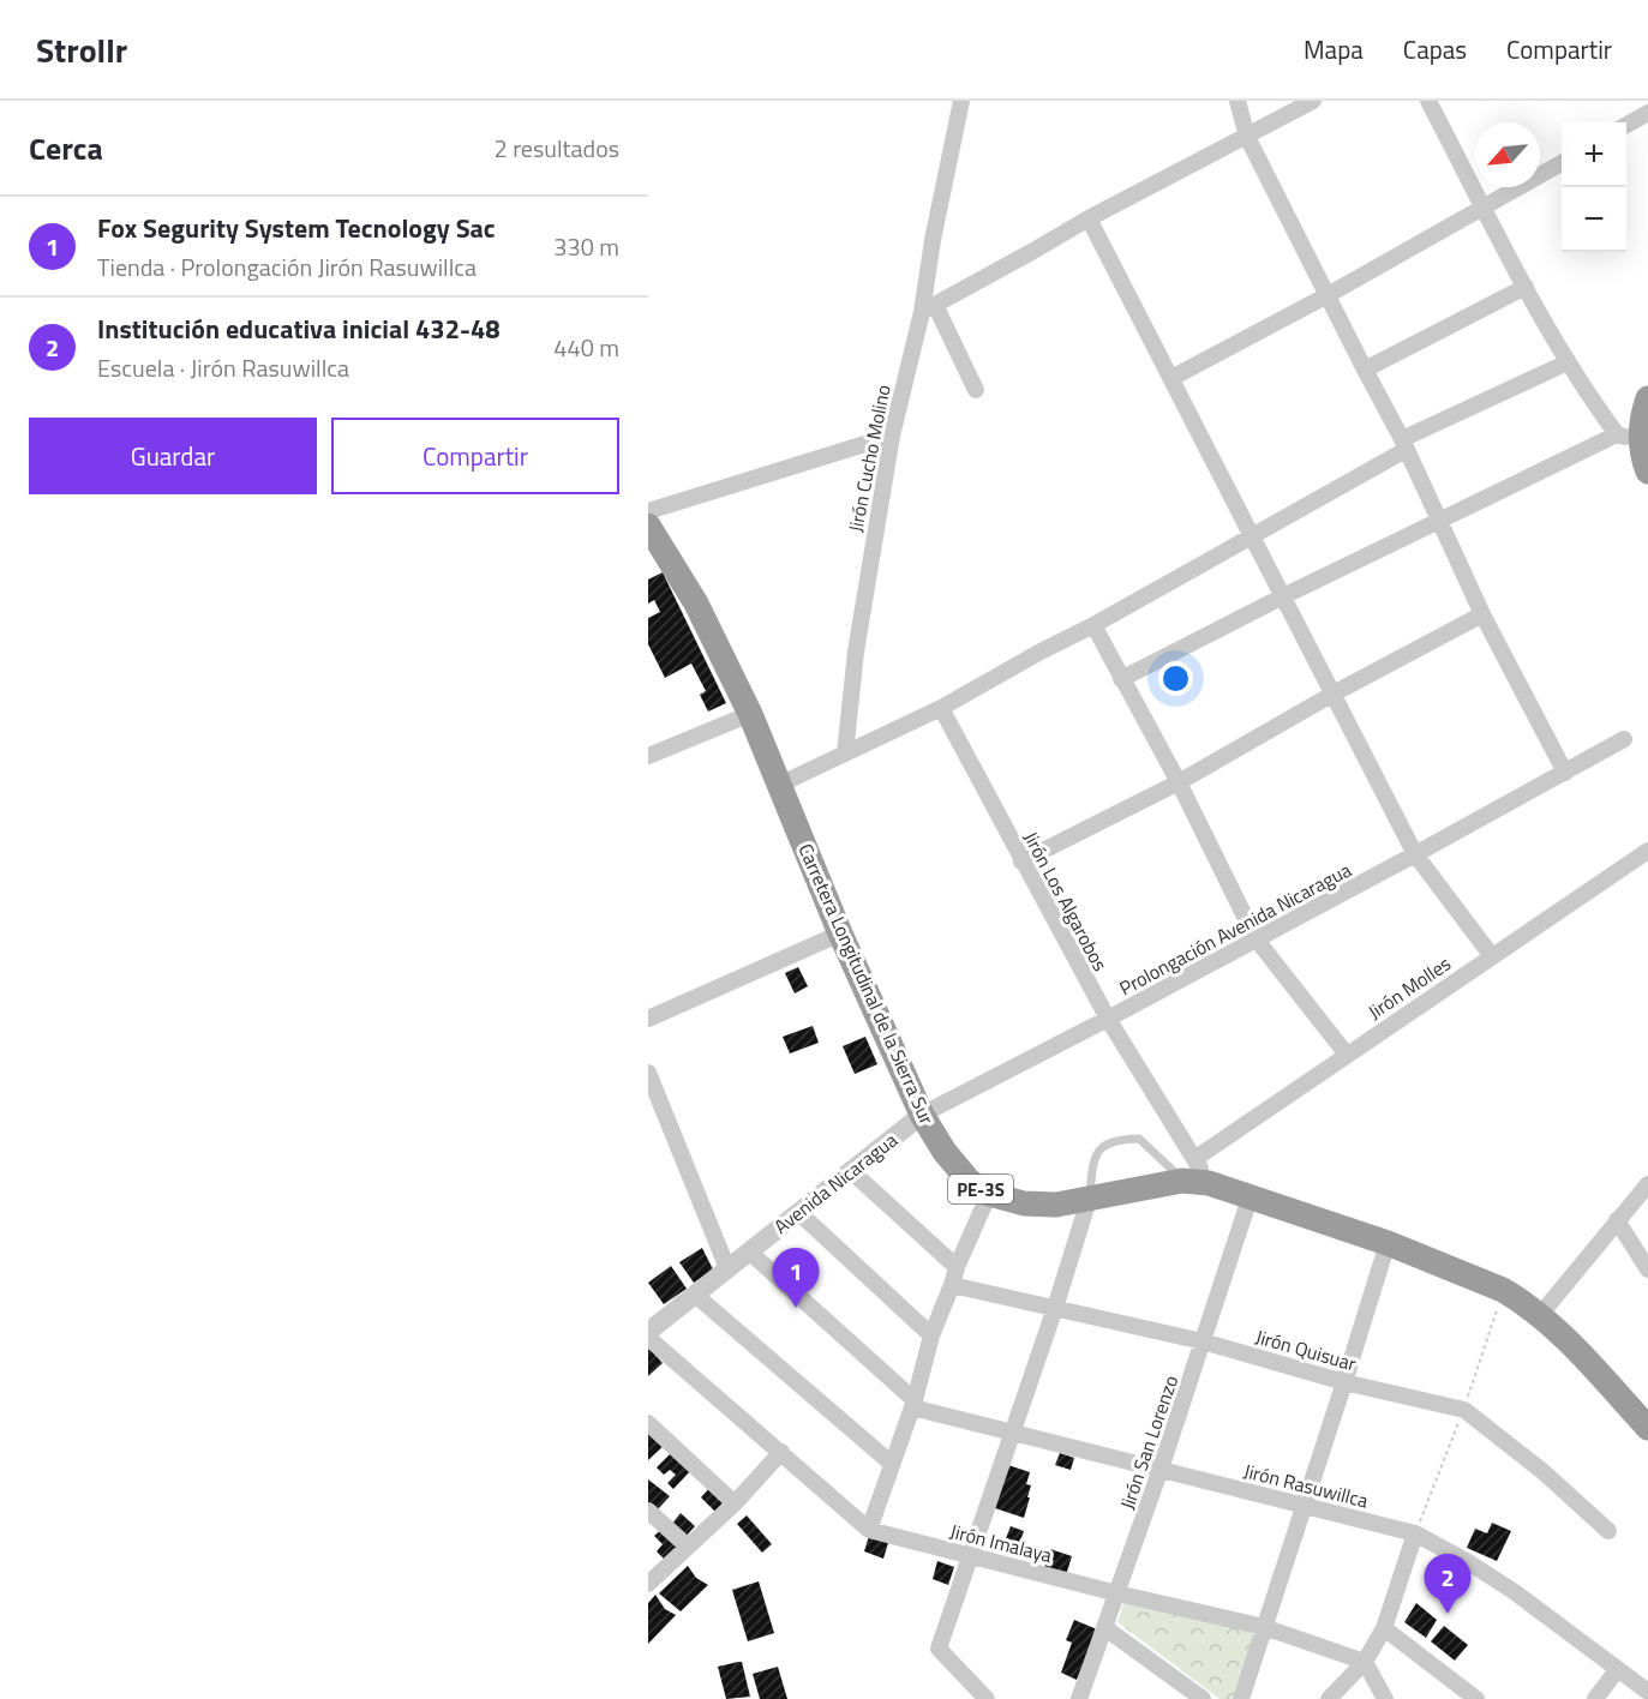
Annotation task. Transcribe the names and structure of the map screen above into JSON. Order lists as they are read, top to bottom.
{
  "streets": {
    "highway": ["Carretera Longitudinal de la Sierra Sur", "PE-3S"],
    "street": [
      "Jirón Cucho Molino",
      "Jirón Los Algarobos",
      "Prolongación Avenida Nicaragua",
      "Jirón Molles",
      "Avenida Nicaragua",
      "Jirón Quisuar",
      "Jirón San Lorenzo",
      "Jirón Rasuwillca",
      "Jirón Imalaya"
    ]
  },
  "crossings": [
    ["Jirón Los Algarobos", "Prolongación Avenida Nicaragua"],
    ["Jirón Los Algarobos", "Carretera Longitudinal de la Sierra Sur"],
    ["Jirón Los Algarobos", "Jirón Molles"],
    ["Prolongación Avenida Nicaragua", "Carretera Longitudinal de la Sierra Sur"],
    ["Prolongación Avenida Nicaragua", "Avenida Nicaragua"],
    ["Carretera Longitudinal de la Sierra Sur", "Jirón Molles"],
    ["Carretera Longitudinal de la Sierra Sur", "Avenida Nicaragua"],
    ["Carretera Longitudinal de la Sierra Sur", "Jirón San Lorenzo"],
    ["Jirón Quisuar", "Jirón San Lorenzo"],
    ["Jirón San Lorenzo", "Jirón Rasuwillca"],
    ["Jirón San Lorenzo", "Jirón Imalaya"]
  ],
  "north": "bottom left",
  "page": {
    "header": "Strollr",
    "nav": ["Mapa", "Capas", "Compartir"],
    "heading": ["Cerca", "2 resultados"],
    "map_buttons": ["+", "−"],
    "list": [
      {
        "mark": "1",
        "name": "Fox Segurity System Tecnology Sac",
        "note": "Tienda · Prolongación Jirón Rasuwillca",
        "value": "330 m"
      },
      {
        "mark": "2",
        "name": "Institución educativa inicial 432-48",
        "note": "Escuela · Jirón Rasuwillca",
        "value": "440 m"
      }
    ],
    "buttons": ["Guardar", "Compartir"],
    "pins": ["1", "2"]
  }
}
